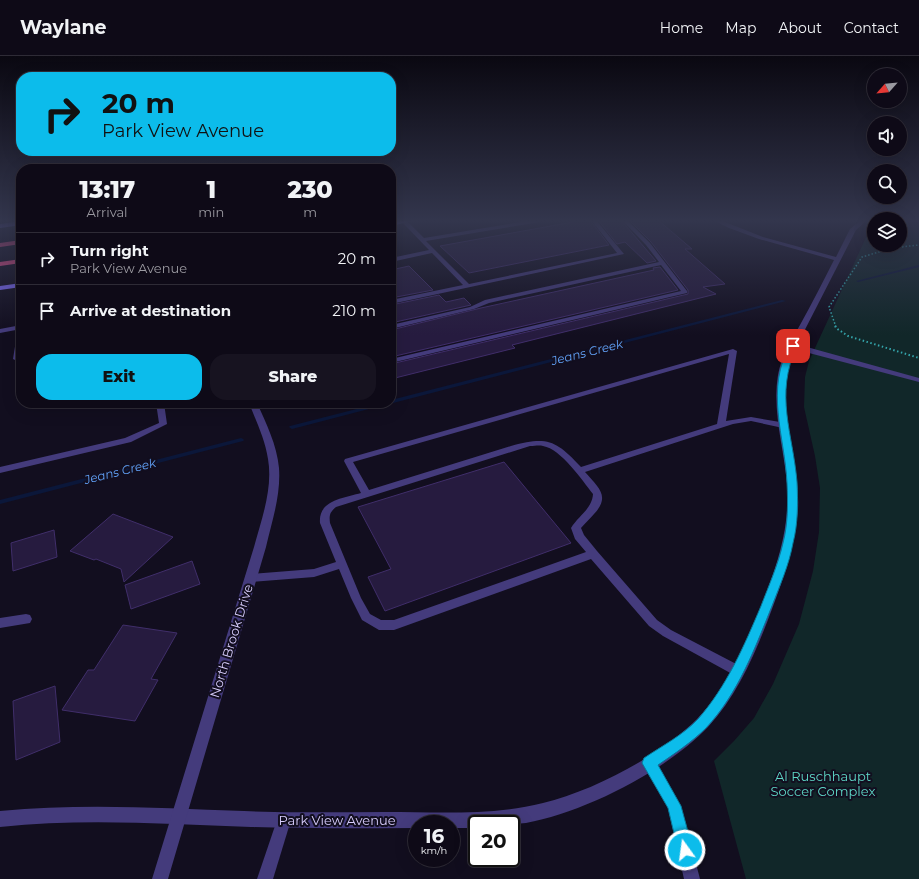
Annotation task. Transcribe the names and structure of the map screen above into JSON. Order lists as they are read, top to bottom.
{
  "streets": {
    "street": ["North Brook Drive", "Park View Avenue"]
  },
  "crossings": [
    ["North Brook Drive", "Park View Avenue"]
  ],
  "water": ["Jeans Creek"],
  "parks": ["Al Ruschhaupt Soccer Complex"],
  "north": "bottom left",
  "page": {
    "header": "Waylane",
    "nav": [
      "Home",
      "Map",
      "About",
      "Contact"
    ],
    "turn": ["20 m", "Park View Avenue"],
    "eta": [
      "13:17",
      "Arrival",
      "1",
      "min",
      "230",
      "m"
    ],
    "list": [
      {
        "name": "Turn right",
        "note": "Park View Avenue",
        "value": "20 m"
      },
      {
        "name": "Arrive at destination",
        "value": "210 m"
      }
    ],
    "buttons": ["Exit", "Share"],
    "speed": "16 km/h",
    "limit": "20"
  }
}
